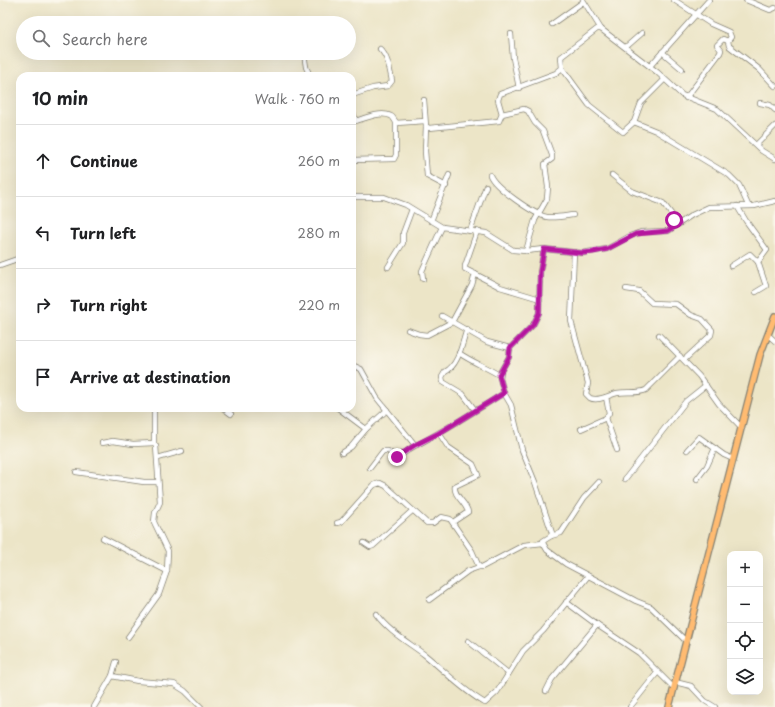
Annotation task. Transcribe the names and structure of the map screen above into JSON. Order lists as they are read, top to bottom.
{
  "page": {
    "search": "Search here",
    "heading": ["10 min", "Walk · 760 m"],
    "list": [
      ["Continue", "260 m"],
      ["Turn left", "280 m"],
      ["Turn right", "220 m"],
      "Arrive at destination"
    ],
    "map_buttons": ["+", "−"]
  }
}
